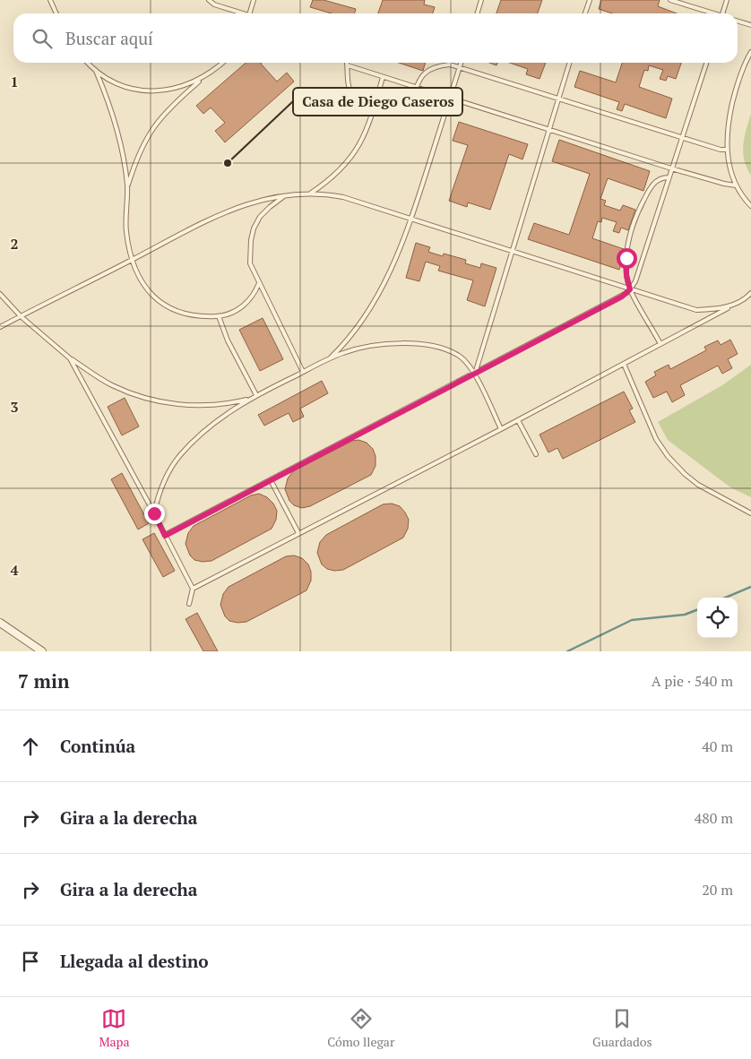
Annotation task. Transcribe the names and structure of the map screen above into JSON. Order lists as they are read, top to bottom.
{
  "places": ["Casa de Diego Caseros"],
  "page": {
    "search": "Buscar aquí",
    "heading": ["7 min", "A pie · 540 m"],
    "list": [
      ["Continúa", "40 m"],
      ["Gira a la derecha", "480 m"],
      ["Gira a la derecha", "20 m"],
      "Llegada al destino"
    ],
    "nav": ["Mapa", "Cómo llegar", "Guardados"]
  },
  "grid": {
    "rows": [
      "1",
      "2",
      "3",
      "4"
    ]
  }
}
